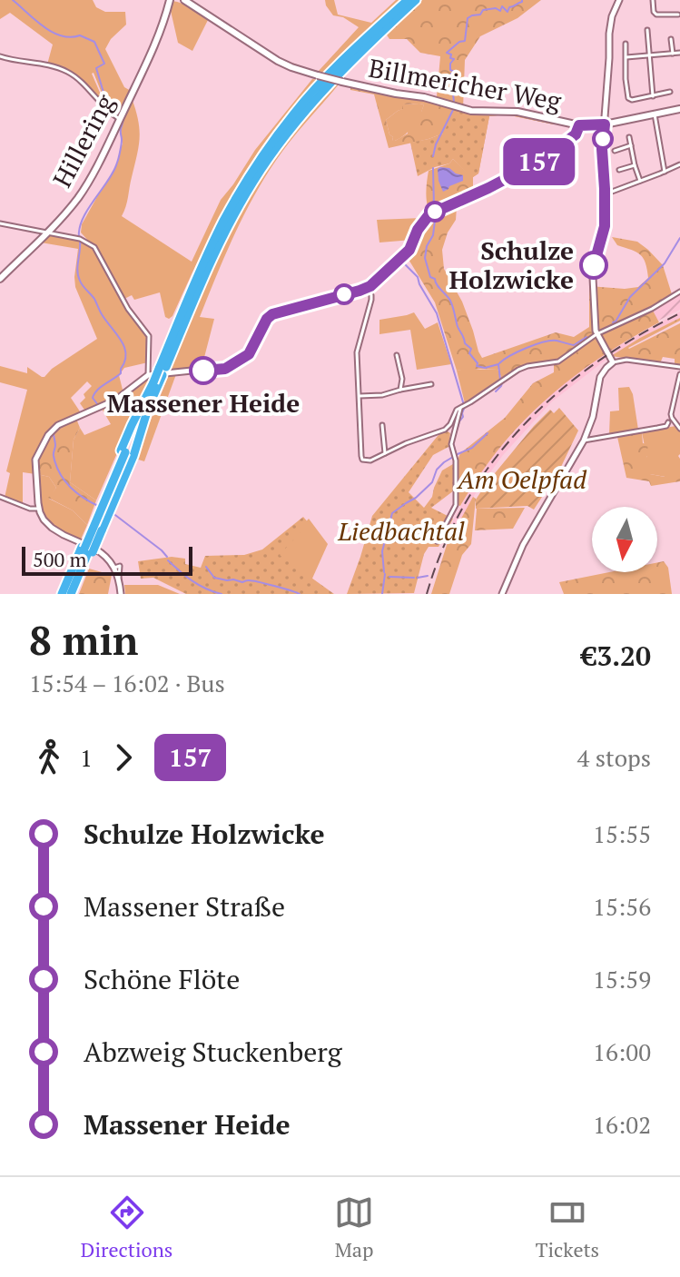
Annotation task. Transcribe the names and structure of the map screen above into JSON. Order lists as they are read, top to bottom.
{
  "streets": {
    "main road": ["Billmericher Weg", "Hillering"]
  },
  "parks": ["Am Oelpfad", "Liedbachtal"],
  "places": ["Schulze Holzwicke", "Massener Heide"],
  "lines": ["bus line 157"],
  "scale_bar": "500 m",
  "north": "bottom",
  "page": {
    "on_map": "157",
    "scale": "500 m",
    "heading": ["8 min", "15:54 – 16:02 · Bus", "€3.20"],
    "legs": ["1", "157", "4 stops"],
    "list": [
      {
        "name": "Schulze Holzwicke",
        "value": "15:55"
      },
      {
        "name": "Massener Straße",
        "value": "15:56"
      },
      {
        "name": "Schöne Flöte",
        "value": "15:59"
      },
      {
        "name": "Abzweig Stuckenberg",
        "value": "16:00"
      },
      {
        "name": "Massener Heide",
        "value": "16:02"
      }
    ],
    "tabs": ["Directions", "Map", "Tickets"]
  }
}
